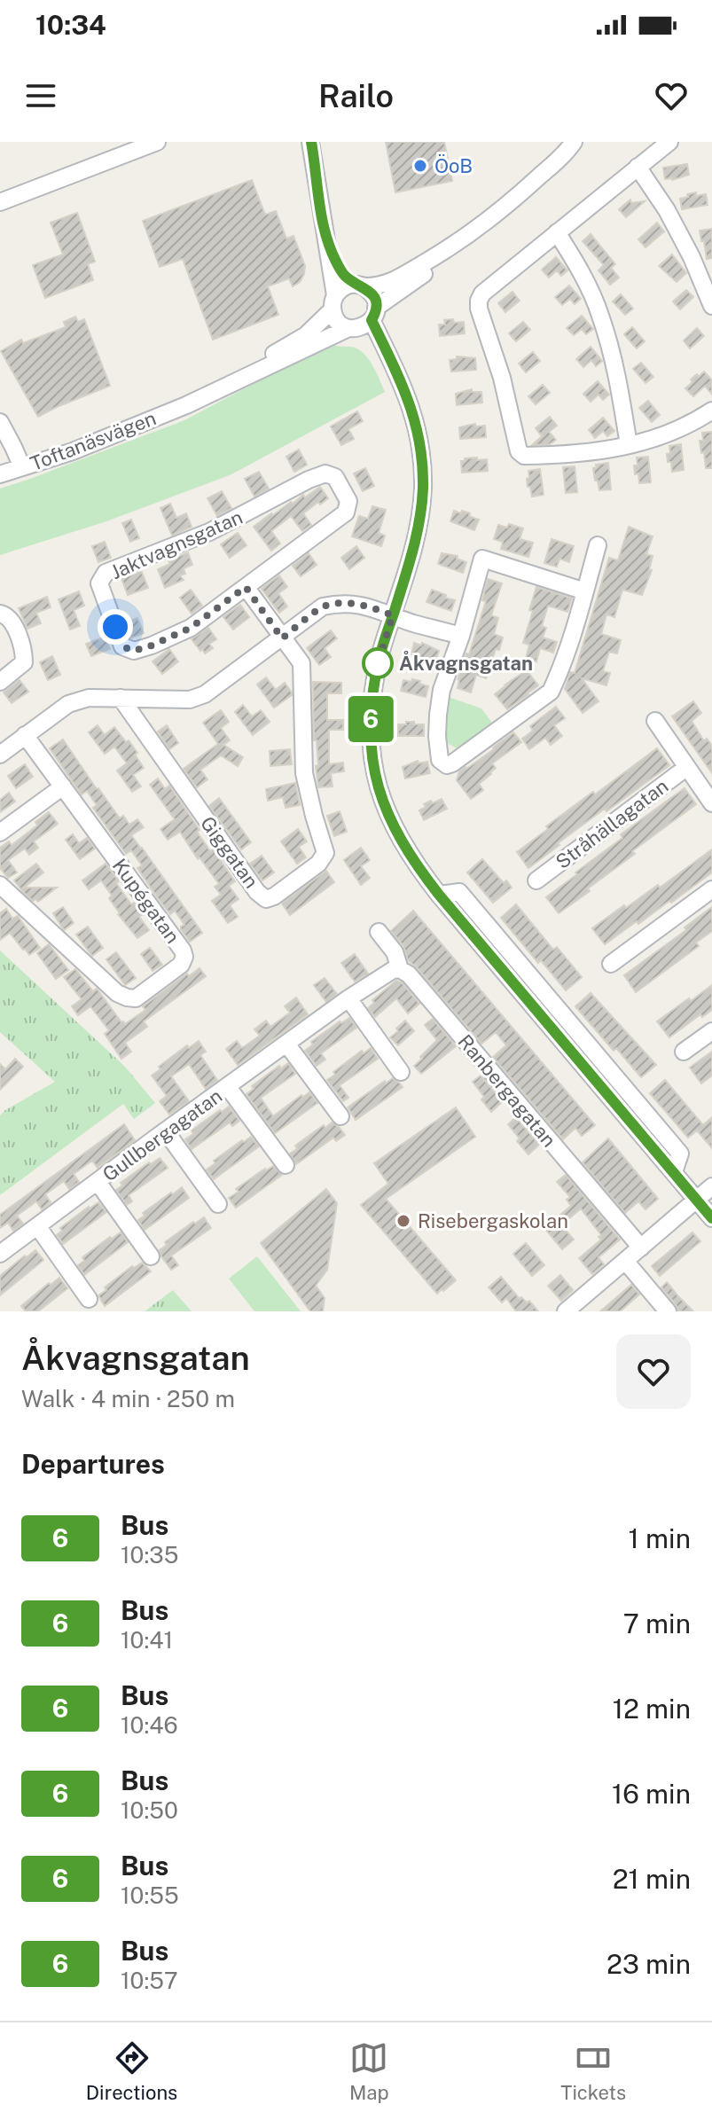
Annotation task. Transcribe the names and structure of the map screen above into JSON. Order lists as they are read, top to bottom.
{
  "streets": {
    "street": [
      "Toftanäsvägen",
      "Jaktvagnsgatan",
      "Stråhällagatan",
      "Giggatan",
      "Kupégatan",
      "Ranbergagatan",
      "Gullbergagatan"
    ]
  },
  "crossings": [
    ["Ranbergagatan", "Gullbergagatan"]
  ],
  "places": ["ÖoB", "Åkvagnsgatan", "Risebergaskolan"],
  "lines": ["bus line 6"],
  "page": {
    "status": "10:34",
    "header": "Railo",
    "on_map": "6",
    "heading": [
      ["Åkvagnsgatan", "Walk · 4 min · 250 m"],
      "Departures"
    ],
    "list": [
      {
        "mark": "6",
        "name": "Bus",
        "note": "10:35",
        "value": "1 min"
      },
      {
        "mark": "6",
        "name": "Bus",
        "note": "10:41",
        "value": "7 min"
      },
      {
        "mark": "6",
        "name": "Bus",
        "note": "10:46",
        "value": "12 min"
      },
      {
        "mark": "6",
        "name": "Bus",
        "note": "10:50",
        "value": "16 min"
      },
      {
        "mark": "6",
        "name": "Bus",
        "note": "10:55",
        "value": "21 min"
      },
      {
        "mark": "6",
        "name": "Bus",
        "note": "10:57",
        "value": "23 min"
      }
    ],
    "tabs": ["Directions", "Map", "Tickets"]
  }
}
